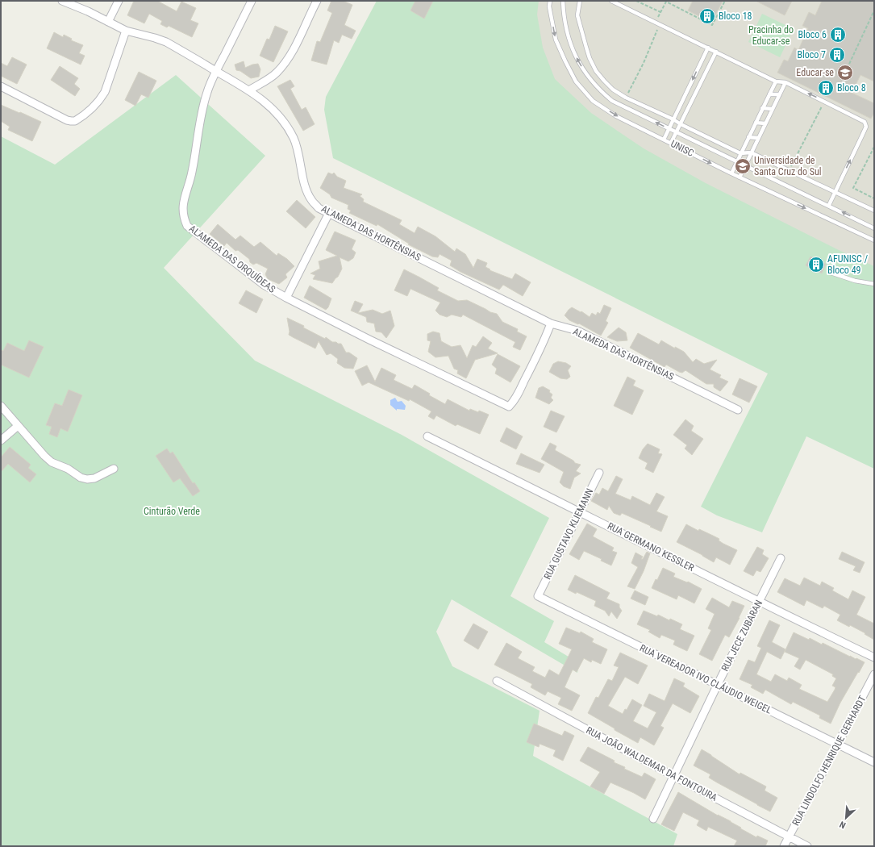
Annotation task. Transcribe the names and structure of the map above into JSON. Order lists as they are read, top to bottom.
{
  "streets": {
    "street": [
      "ALAMEDA DAS HORTÊNSIAS",
      "ALAMEDA DAS ORQUÍDEAS",
      "RUA GUSTAVO KLIEMANN",
      "RUA GERMANO KESSLER",
      "RUA JECE ZUBARAN",
      "RUA VEREADOR IVO CLÁUDIO WEIGEL",
      "RUA LINDOLFO HENRIQUE GERHARDT",
      "RUA JOÃO WALDEMAR DA FONTOURA"
    ],
    "lane": ["UNISC"]
  },
  "crossings": [
    ["ALAMEDA DAS HORTÊNSIAS", "ALAMEDA DAS ORQUÍDEAS"],
    ["RUA GUSTAVO KLIEMANN", "RUA GERMANO KESSLER"],
    ["RUA GUSTAVO KLIEMANN", "RUA VEREADOR IVO CLÁUDIO WEIGEL"],
    ["RUA GERMANO KESSLER", "RUA JECE ZUBARAN"],
    ["RUA JECE ZUBARAN", "RUA VEREADOR IVO CLÁUDIO WEIGEL"],
    ["RUA JECE ZUBARAN", "RUA JOÃO WALDEMAR DA FONTOURA"],
    ["RUA VEREADOR IVO CLÁUDIO WEIGEL", "RUA LINDOLFO HENRIQUE GERHARDT"],
    ["RUA LINDOLFO HENRIQUE GERHARDT", "RUA JOÃO WALDEMAR DA FONTOURA"]
  ],
  "parks": ["Pracinha do Educar-se", "Cinturão Verde"],
  "places": {
    "building": [
      "Bloco 18",
      "Bloco 6",
      "Bloco 7",
      "Bloco 8",
      "AFUNISC / Bloco 49"
    ],
    "school or university": ["Educar-se", "Universidade de Santa Cruz do Sul"]
  },
  "north": "bottom left"
}
